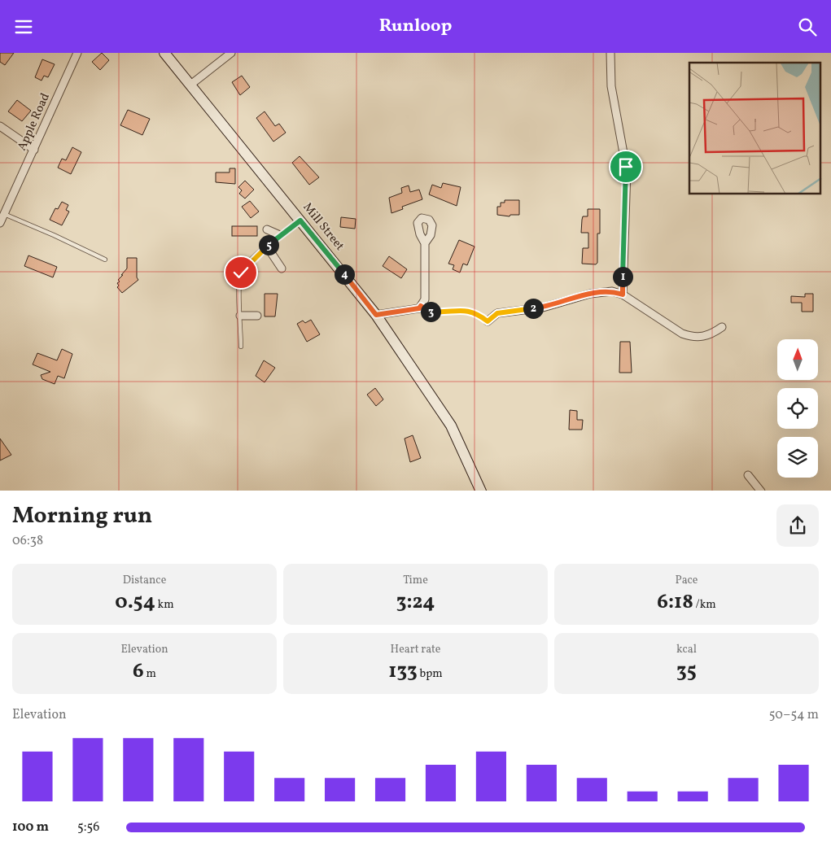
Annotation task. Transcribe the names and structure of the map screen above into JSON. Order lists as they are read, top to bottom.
{
  "streets": {
    "main road": ["Mill Street"],
    "street": ["Apple Road"]
  },
  "north": "top",
  "page": {
    "header": "Runloop",
    "pins": [
      "5",
      "4",
      "1",
      "2",
      "3"
    ],
    "heading": ["Morning run", "06:38"],
    "stats": [
      ["Distance", "0.54 km"],
      ["Time", "3:24"],
      ["Pace", "6:18 /km"],
      ["Elevation", "6 m"],
      ["Heart rate", "133 bpm"],
      ["kcal", "35"]
    ],
    "chart": ["Elevation", "50–54 m"],
    "list": [
      {
        "name": "100 m",
        "note": "5:56"
      }
    ]
  }
}
